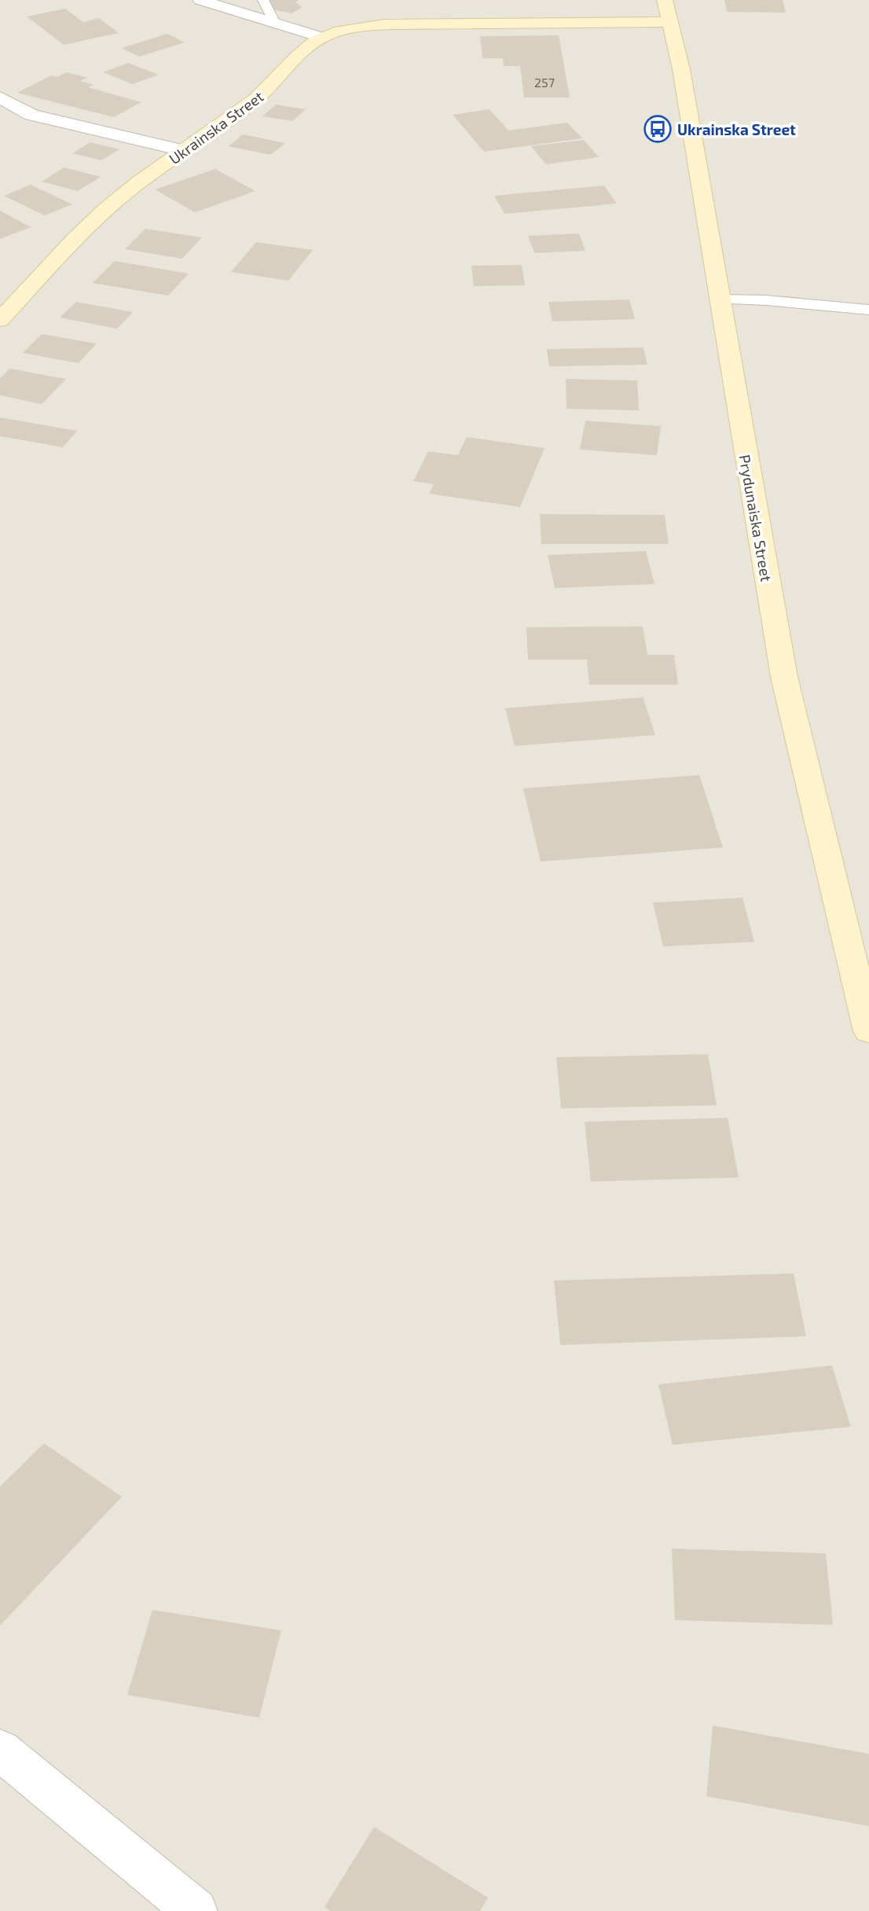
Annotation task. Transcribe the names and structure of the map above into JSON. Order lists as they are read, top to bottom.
{
  "streets": {
    "main road": ["Ukrainska Street", "Prydunaiska Street"]
  },
  "crossings": [
    ["Ukrainska Street", "Prydunaiska Street"]
  ],
  "places": {
    "bus stop": ["Ukrainska Street"]
  },
  "house_numbers": ["257"]
}
